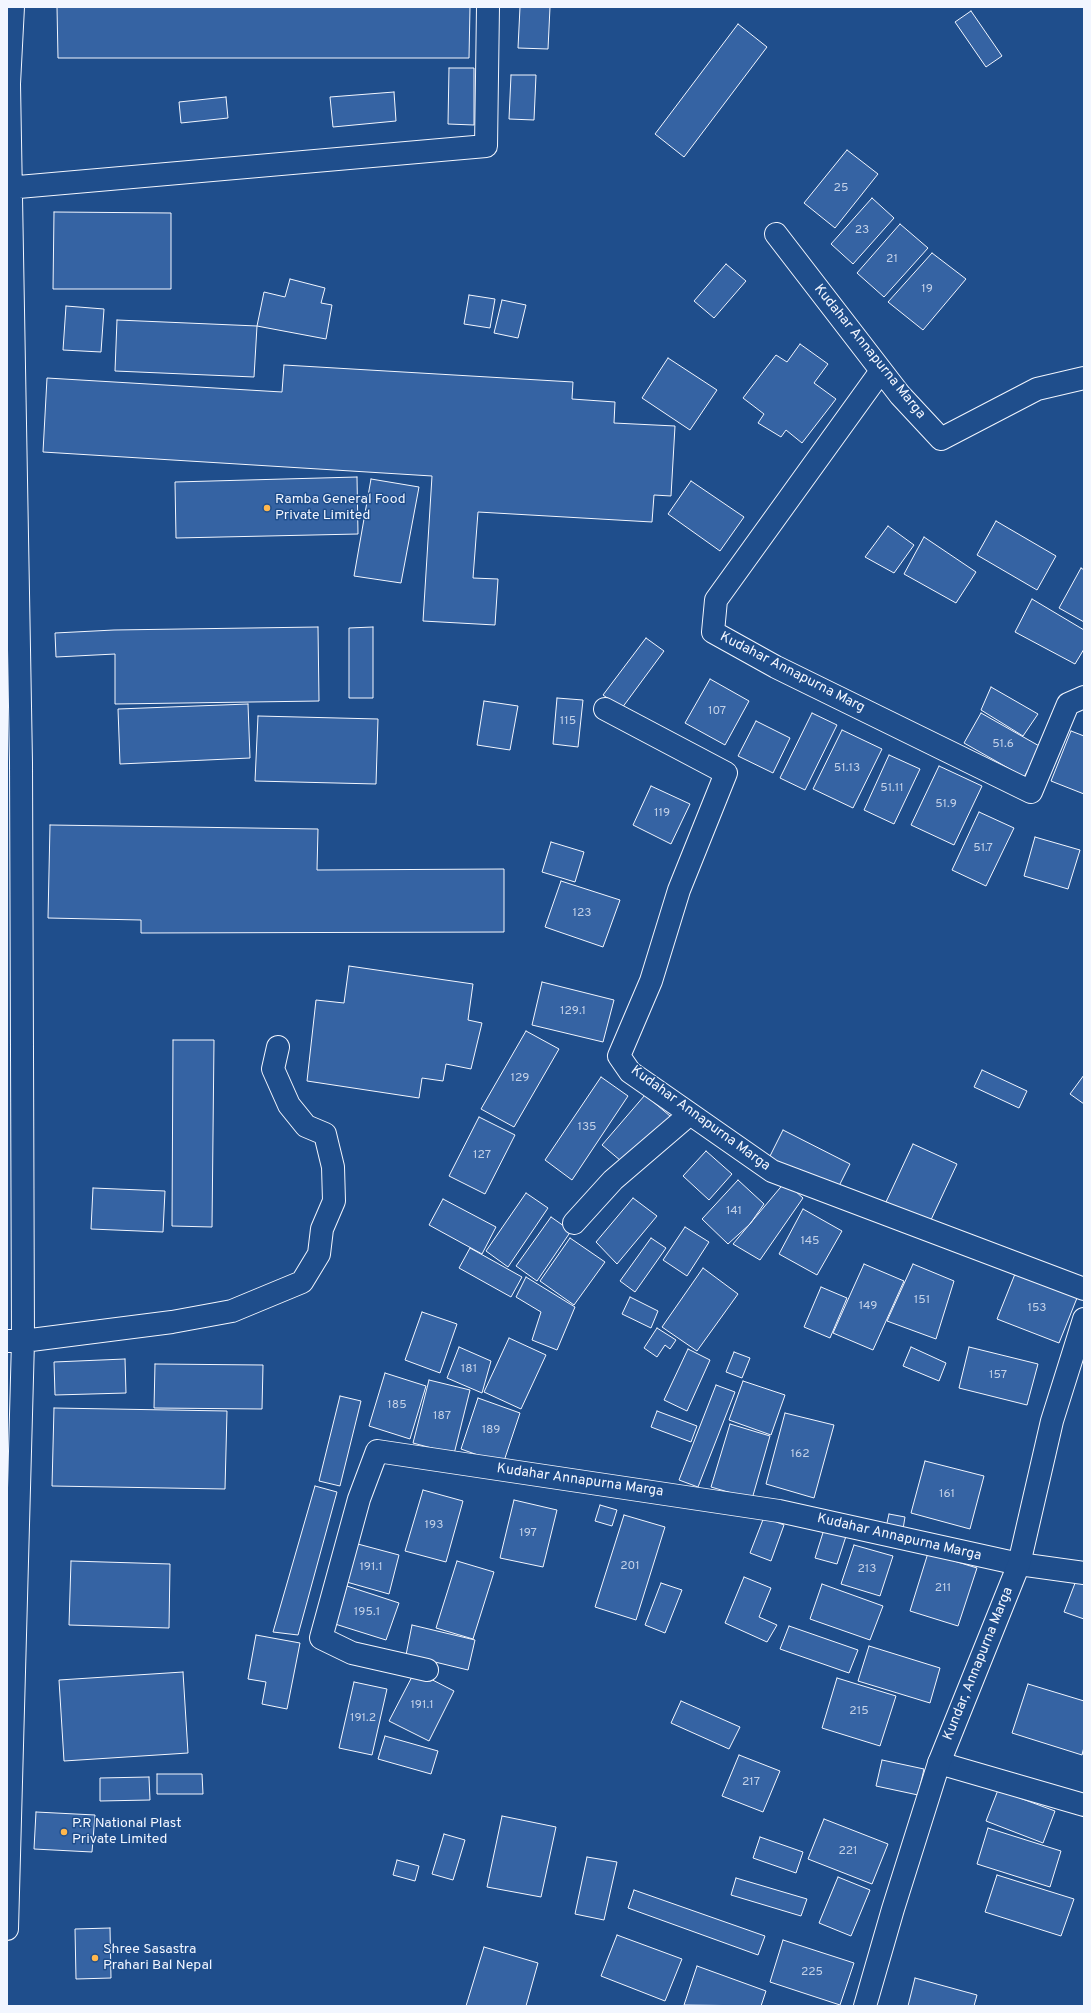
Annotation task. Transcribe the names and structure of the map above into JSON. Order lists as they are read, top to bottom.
{
  "streets": {
    "street": ["Kudahar Annapurna Marga", "Kudahar Annapurna Marg", "Kundar, Annapurna Marga"]
  },
  "crossings": [
    ["Kudahar Annapurna Marga", "Kudahar Annapurna Marg"],
    ["Kudahar Annapurna Marga", "Kundar, Annapurna Marga"]
  ],
  "places": ["Ramba General Food Private Limited", "P.R National Plast Private Limited", "Shree Sasastra Prahari Bal Nepal"],
  "house_numbers": [
    "25",
    "23",
    "21",
    "19",
    "107",
    "115",
    "51.6",
    "51.13",
    "51.11",
    "51.9",
    "119",
    "51.7",
    "123",
    "129.1",
    "129",
    "135",
    "127",
    "141",
    "145",
    "151",
    "149",
    "153",
    "181",
    "157",
    "185",
    "187",
    "189",
    "162",
    "161",
    "193",
    "197",
    "201",
    "191.1",
    "213",
    "211",
    "195.1",
    "191.1",
    "215",
    "191.2",
    "217",
    "221",
    "225"
  ]
}
